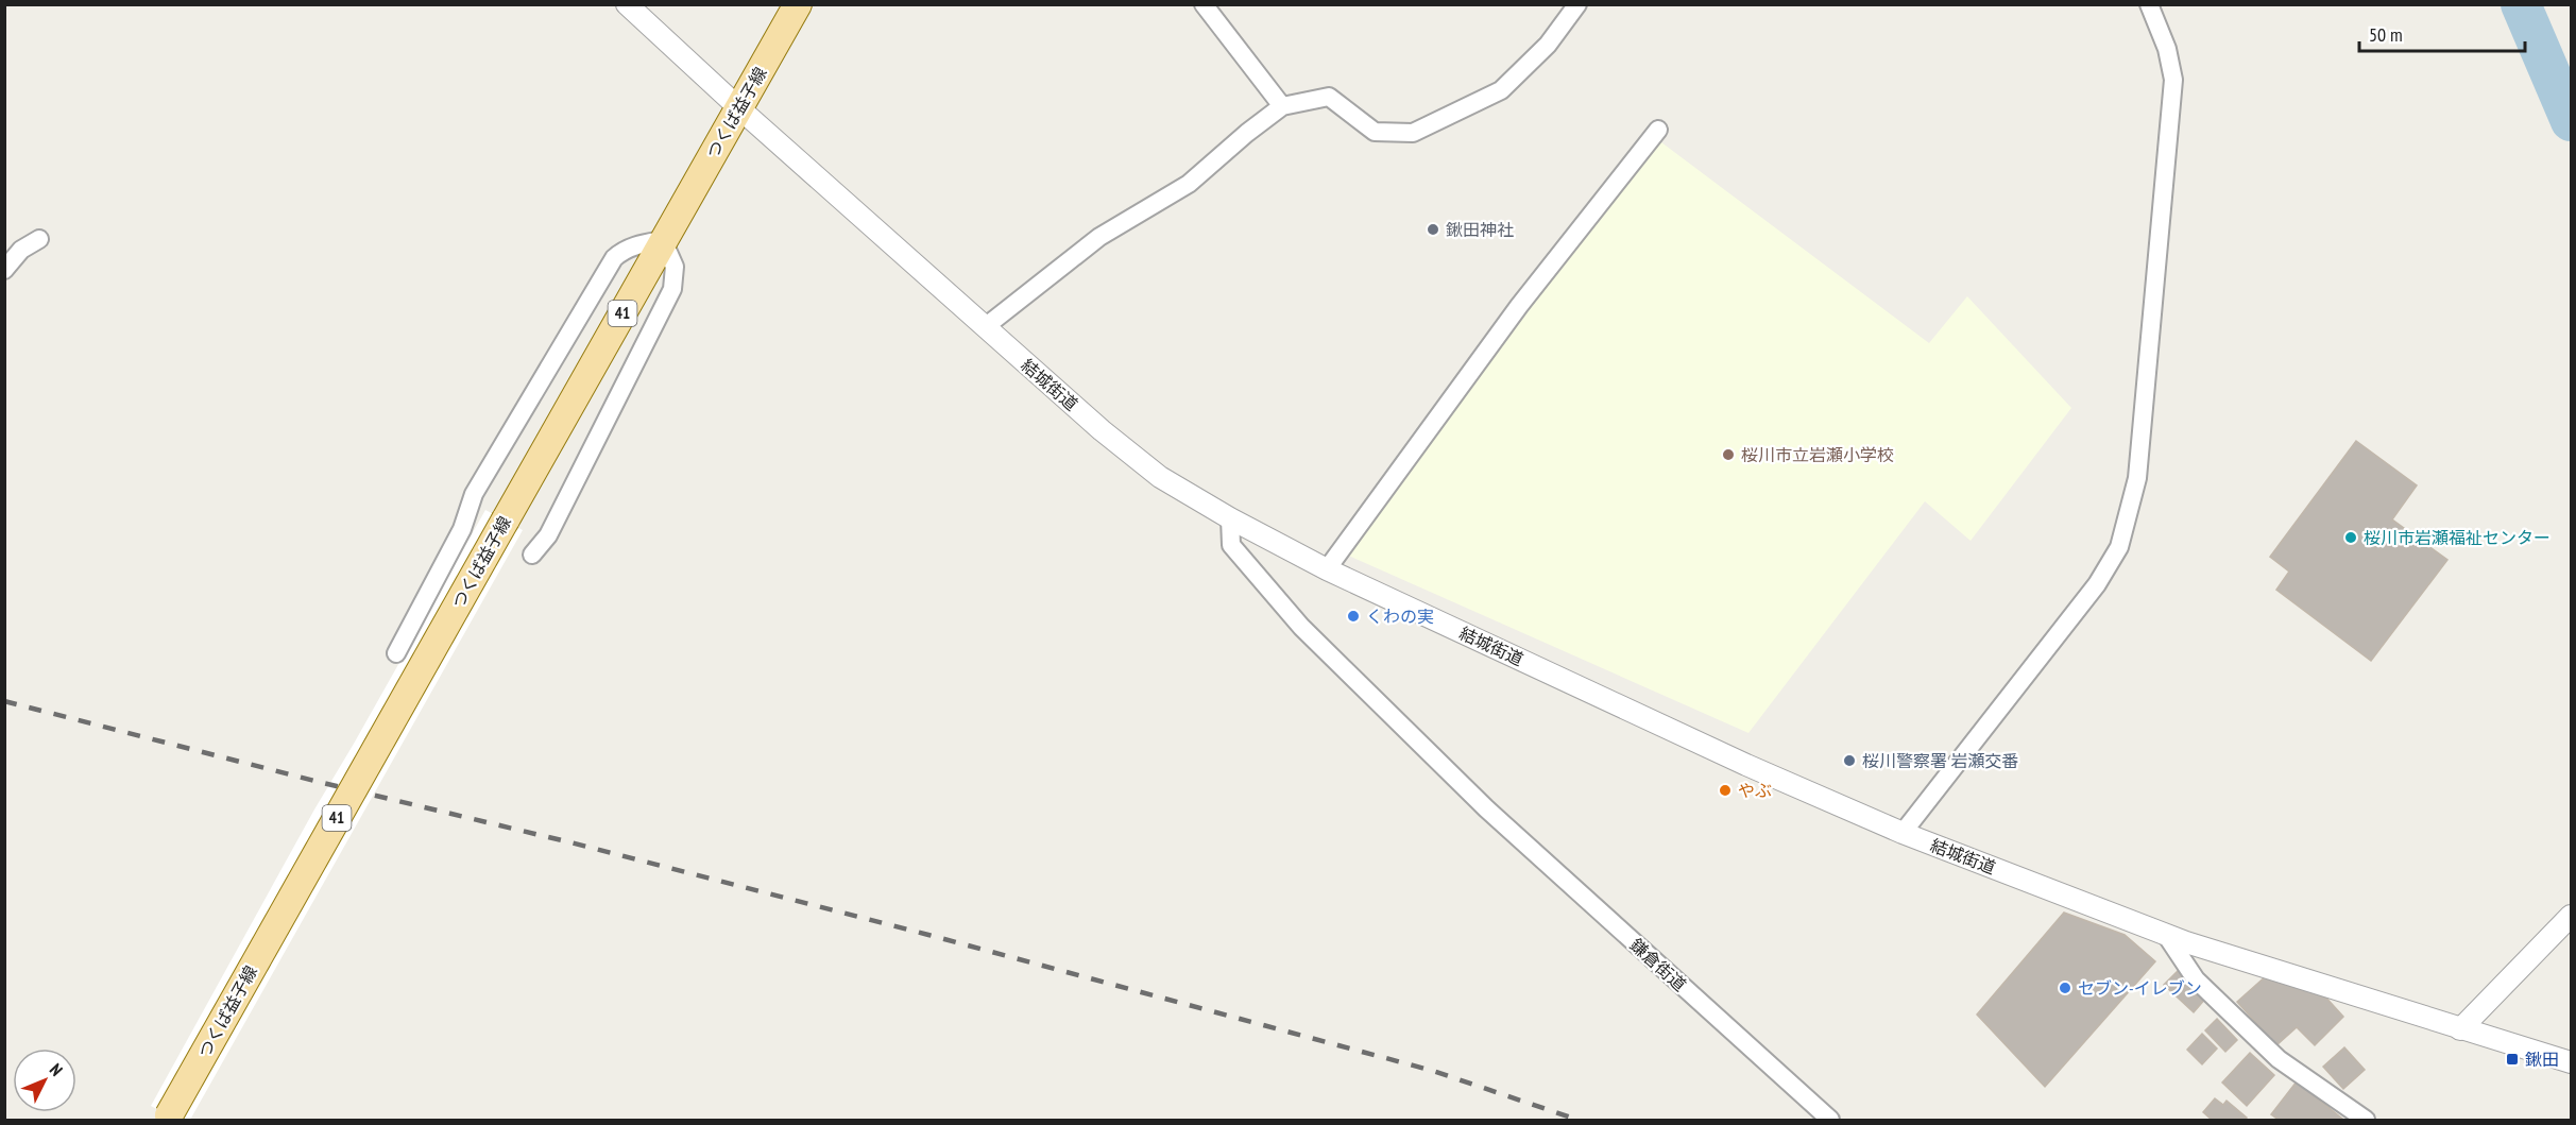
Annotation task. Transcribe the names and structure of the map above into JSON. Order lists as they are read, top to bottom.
{
  "streets": {
    "main road": ["つくば益子線", "41"],
    "street": ["結城街道", "鎌倉街道"]
  },
  "crossings": [
    ["つくば益子線", "結城街道"],
    ["結城街道", "鎌倉街道"]
  ],
  "places": {
    "other": [
      "鍬田神社",
      "桜川市立岩瀬小学校",
      "桜川市岩瀬福祉センター",
      "くわの実",
      "桜川警察署 岩瀬交番",
      "やぶ",
      "セブン-イレブン"
    ],
    "transit": ["鍬田"]
  },
  "scale_bar": "50 m",
  "north": "top right"
}
